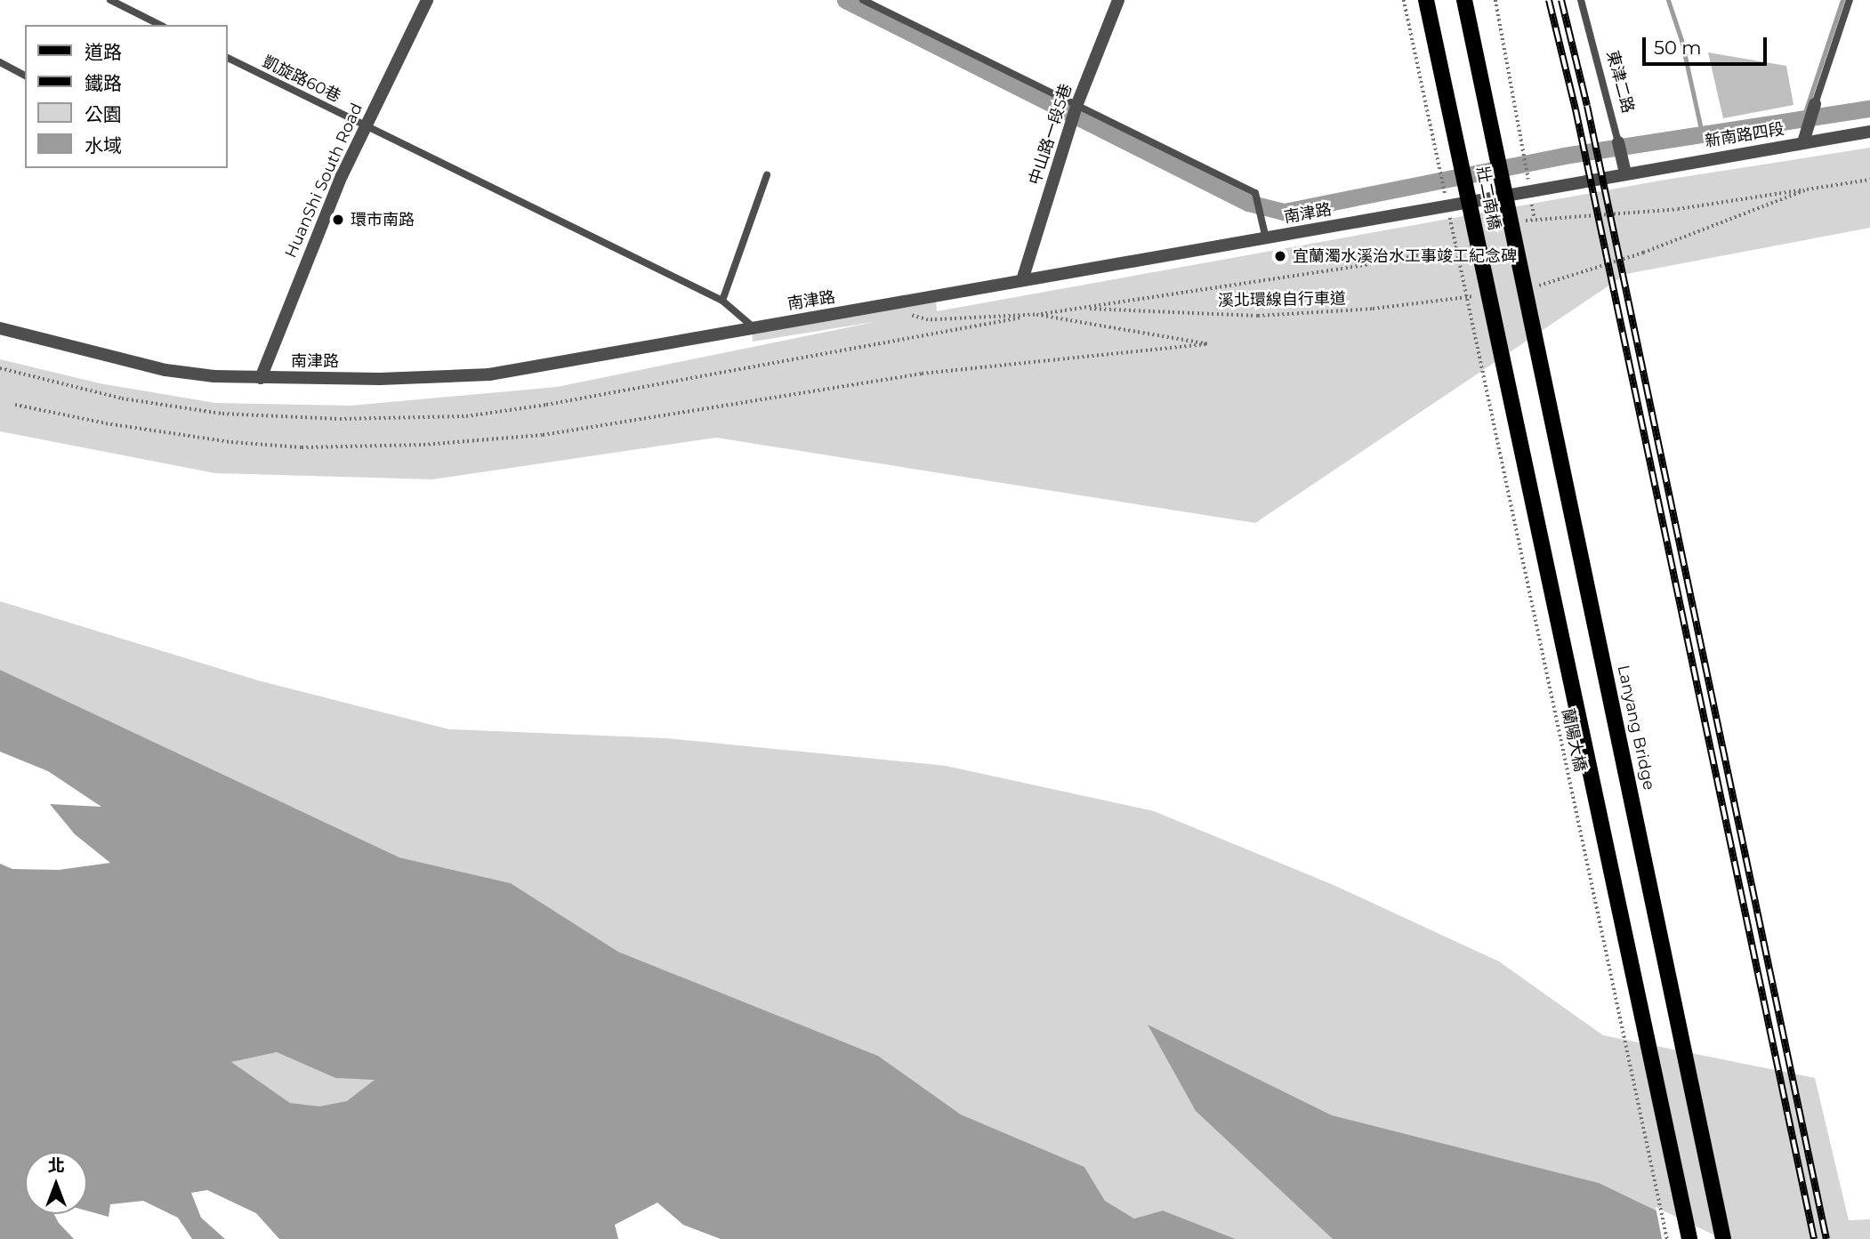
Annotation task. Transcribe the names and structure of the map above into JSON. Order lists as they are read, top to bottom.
{
  "streets": {
    "main road": ["壯二南橋", "Lanyang Bridge"],
    "street": [
      "東津二路",
      "中山路一段5巷",
      "新南路四段",
      "HuanShi South Road",
      "南津路"
    ],
    "lane": ["凱旋路60巷"],
    "path": ["溪北環線自行車道", "蘭陽大橋"]
  },
  "crossings": [
    ["凱旋路60巷", "HuanShi South Road"],
    ["凱旋路60巷", "南津路"],
    ["東津二路", "新南路四段"],
    ["東津二路", "南津路"],
    ["中山路一段5巷", "南津路"],
    ["新南路四段", "南津路"],
    ["HuanShi South Road", "南津路"],
    ["壯二南橋", "Lanyang Bridge"],
    ["溪北環線自行車道", "蘭陽大橋"]
  ],
  "places": ["環市南路", "宜蘭濁水溪治水工事竣工紀念碑"],
  "legend": [
    "道路",
    "鐵路",
    "公園",
    "水域"
  ],
  "scale_bar": "50 m",
  "north": "top"
}
